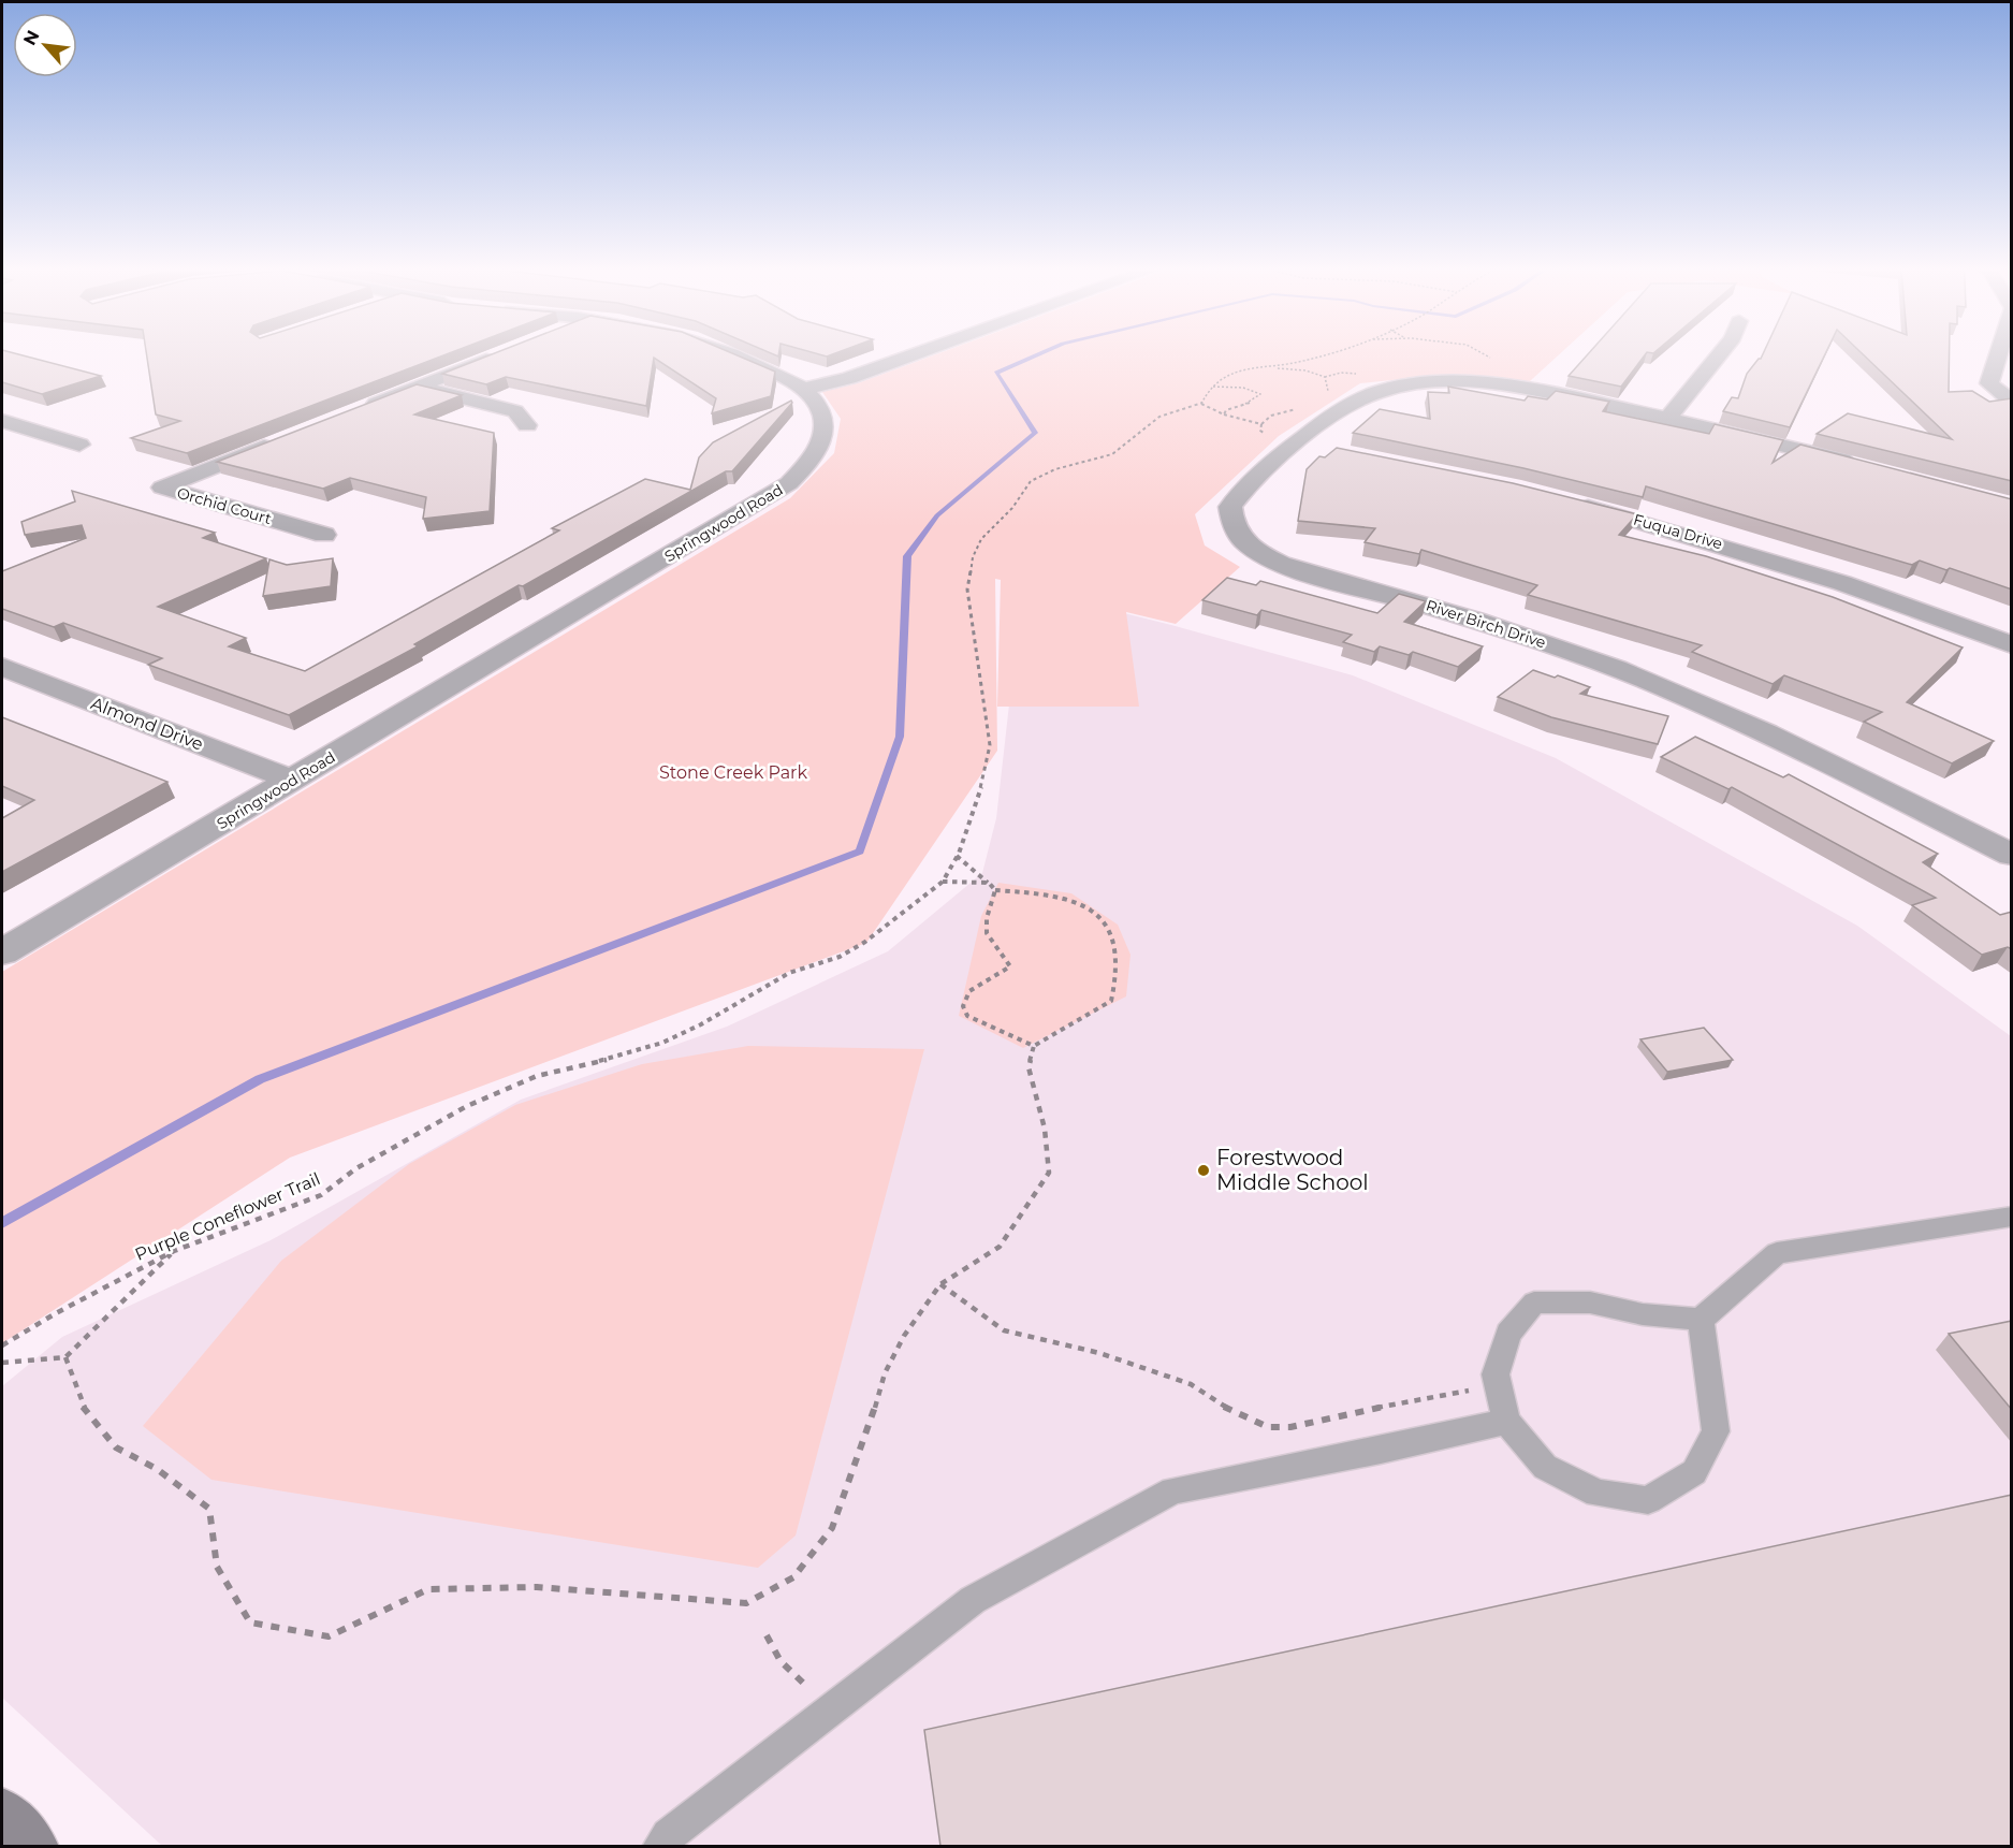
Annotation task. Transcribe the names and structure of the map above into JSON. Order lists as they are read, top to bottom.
{
  "streets": {
    "street": [
      "Orchid Court",
      "Springwood Road",
      "Fuqua Drive",
      "River Birch Drive",
      "Almond Drive"
    ],
    "path": ["Purple Coneflower Trail"]
  },
  "crossings": [
    ["Springwood Road", "Almond Drive"]
  ],
  "parks": ["Stone Creek Park"],
  "places": ["Forestwood Middle School"],
  "north": "top left"
}
